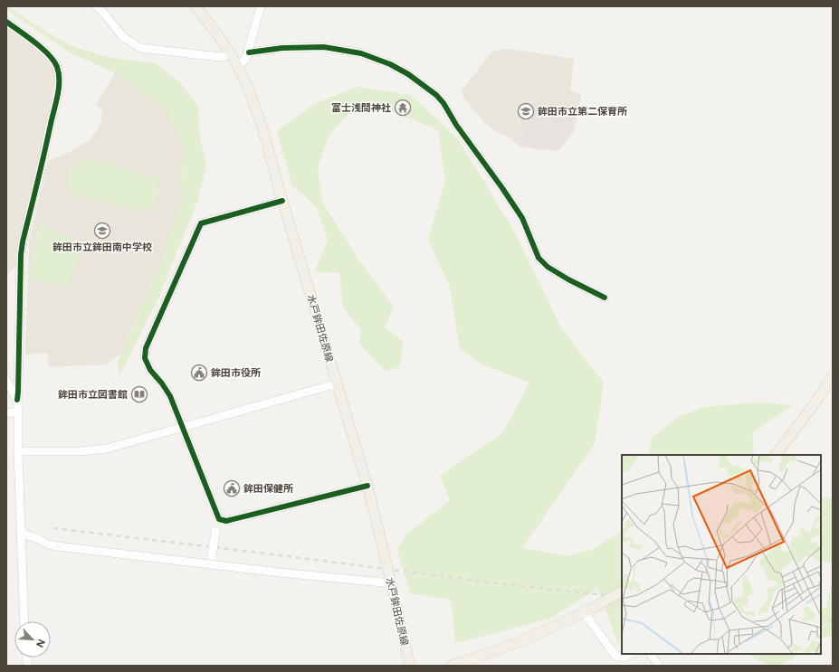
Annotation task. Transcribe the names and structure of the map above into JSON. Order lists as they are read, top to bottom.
{
  "streets": {
    "main road": ["水戸鉾田佐原線"]
  },
  "places": {
    "temple": ["富士浅間神社"],
    "school or university": ["鉾田市立第二保育所", "鉾田市立鉾田南中学校"],
    "public building": ["鉾田市役所", "鉾田保健所"],
    "library": ["鉾田市立図書館"]
  },
  "north": "bottom right"
}
